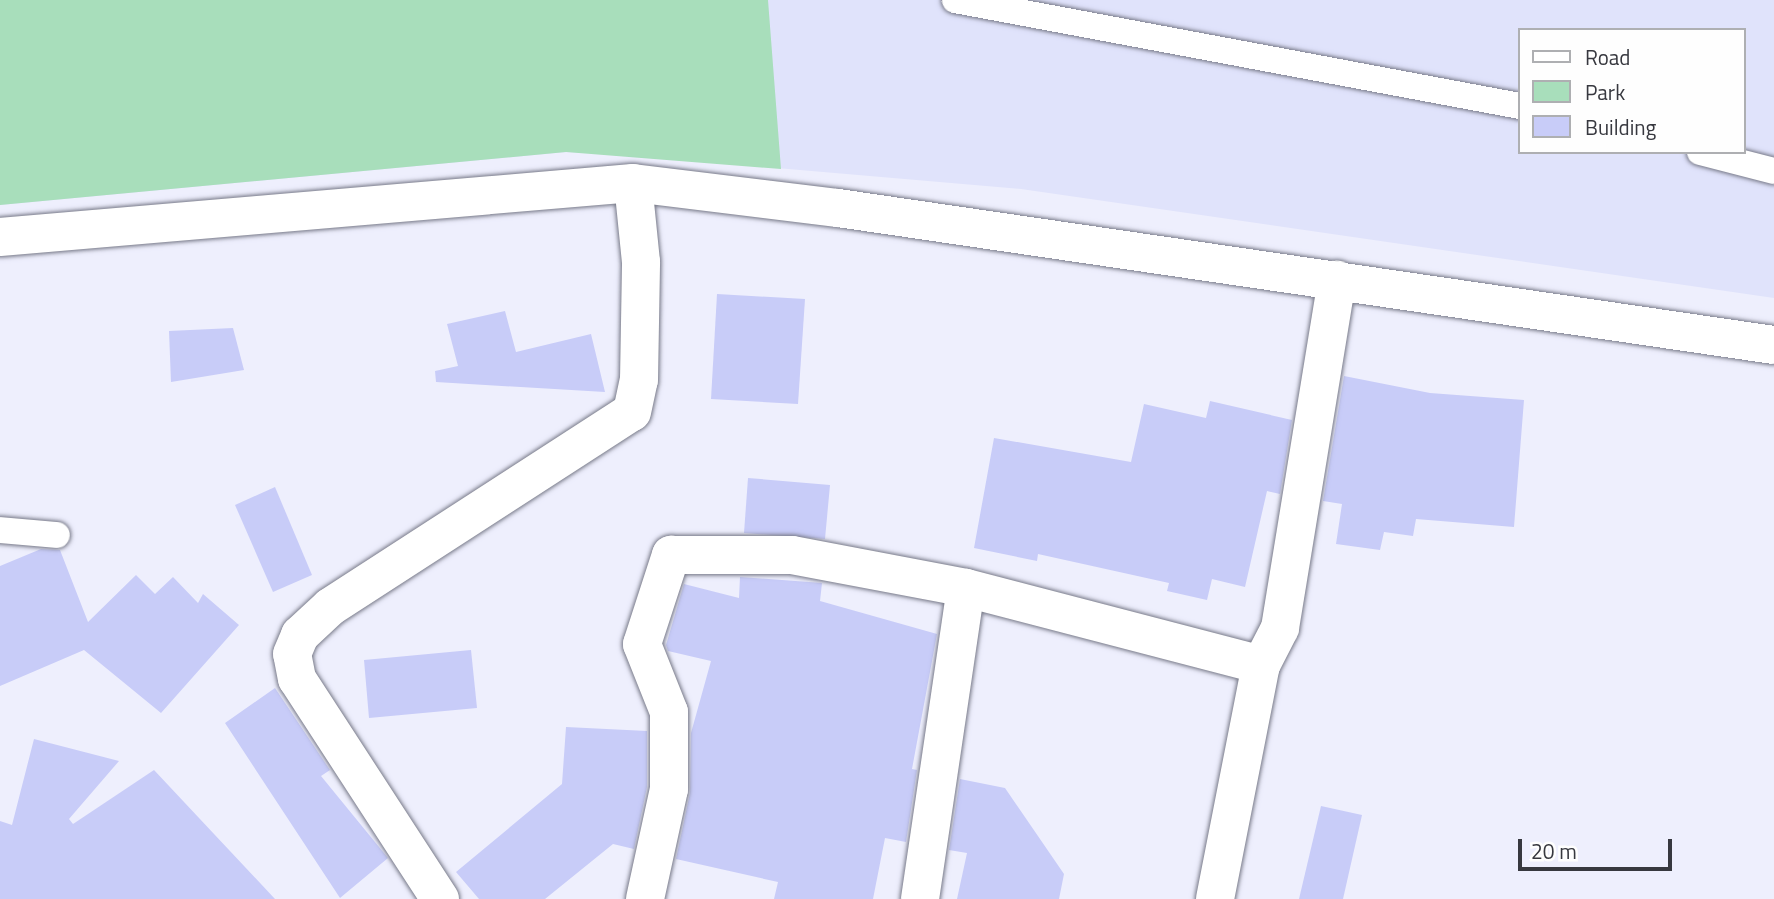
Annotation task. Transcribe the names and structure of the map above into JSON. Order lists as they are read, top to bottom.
{
  "legend": ["Road", "Park", "Building"],
  "scale_bar": "20 m"
}
